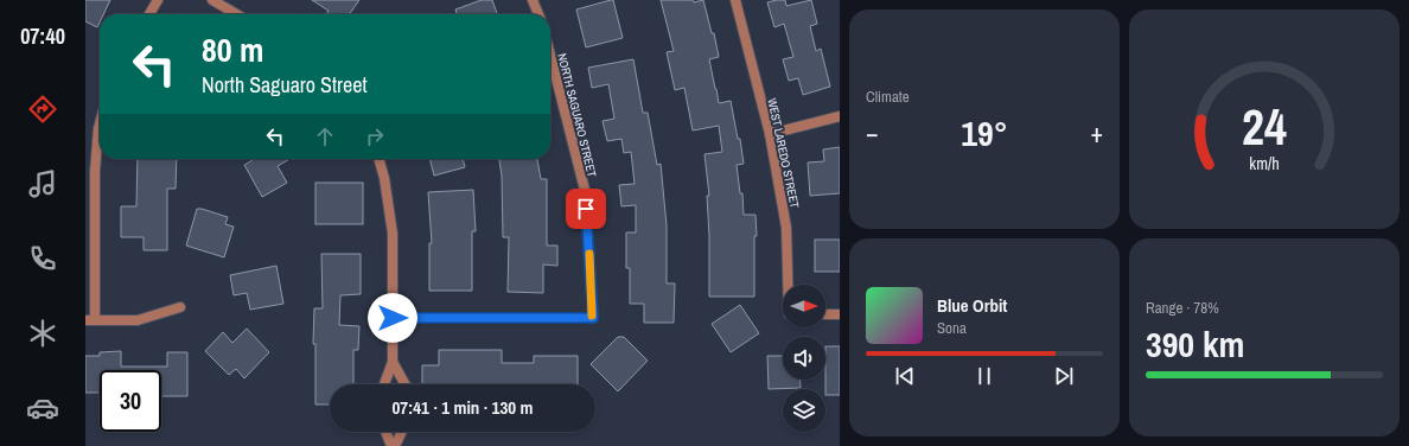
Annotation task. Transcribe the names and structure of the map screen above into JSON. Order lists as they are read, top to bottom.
{
  "streets": {
    "street": ["NORTH SAGUARO STREET", "WEST LAREDO STREET"]
  },
  "north": "right",
  "page": {
    "tabs": "07:40",
    "tile": [
      "Climate",
      ["Range · 78%", "390 km"]
    ],
    "turn": ["80 m", "North Saguaro Street"],
    "heat": ["−", "19°", "+"],
    "song": ["Blue Orbit", "Sona"],
    "limit": "30",
    "trip": "07:41 · 1 min · 130 m",
    "gauge": ["24", "km/h"]
  }
}
